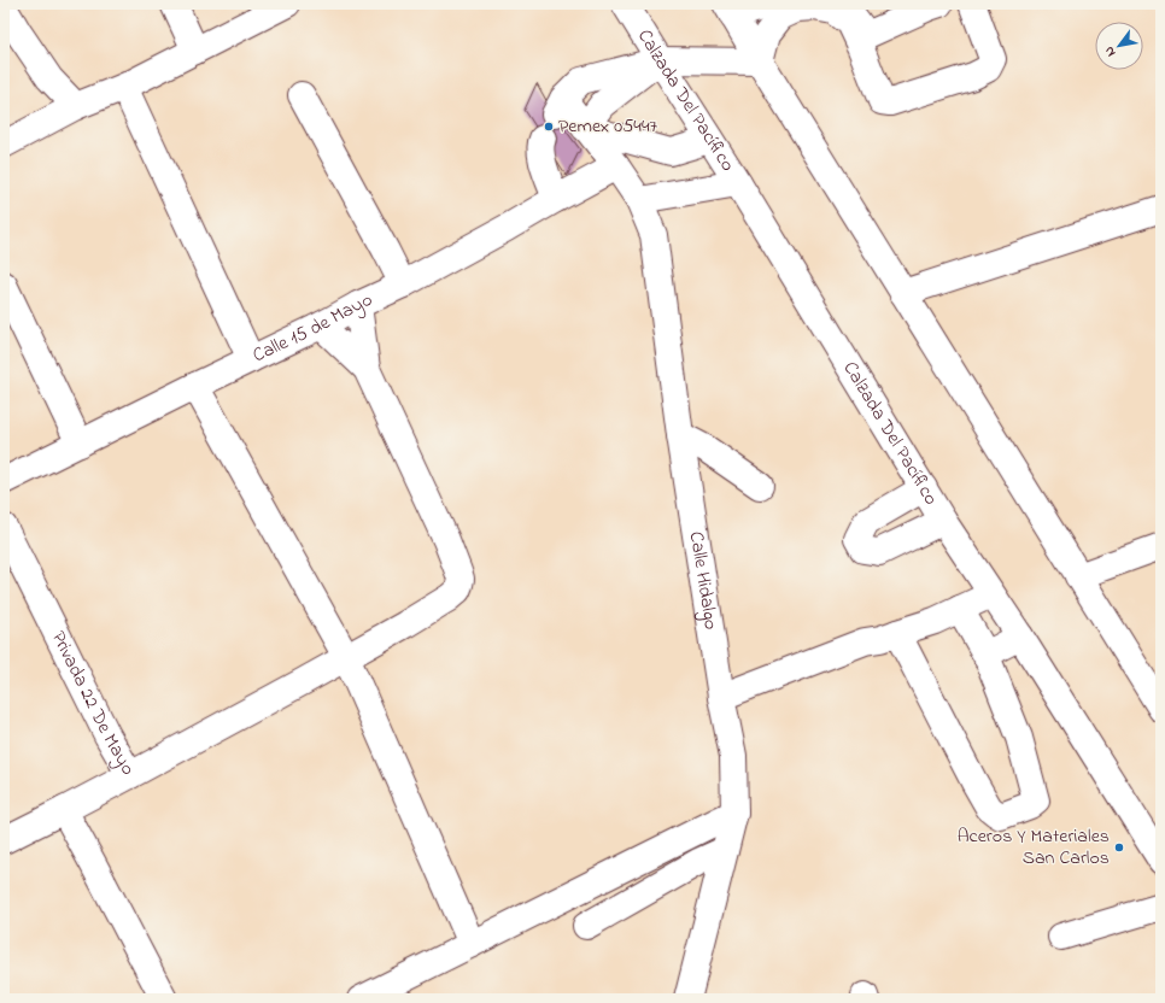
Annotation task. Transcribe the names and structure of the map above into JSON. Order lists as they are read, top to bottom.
{
  "streets": {
    "street": [
      "Calzada Del Pacífico",
      "Calle 15 de Mayo",
      "Calle Hidalgo",
      "Privada 22 De Mayo"
    ]
  },
  "crossings": [
    ["Calle 15 de Mayo", "Calle Hidalgo"]
  ],
  "places": ["Pemex 05447", "Aceros Y Materiales San Carlos"],
  "north": "bottom left"
}
